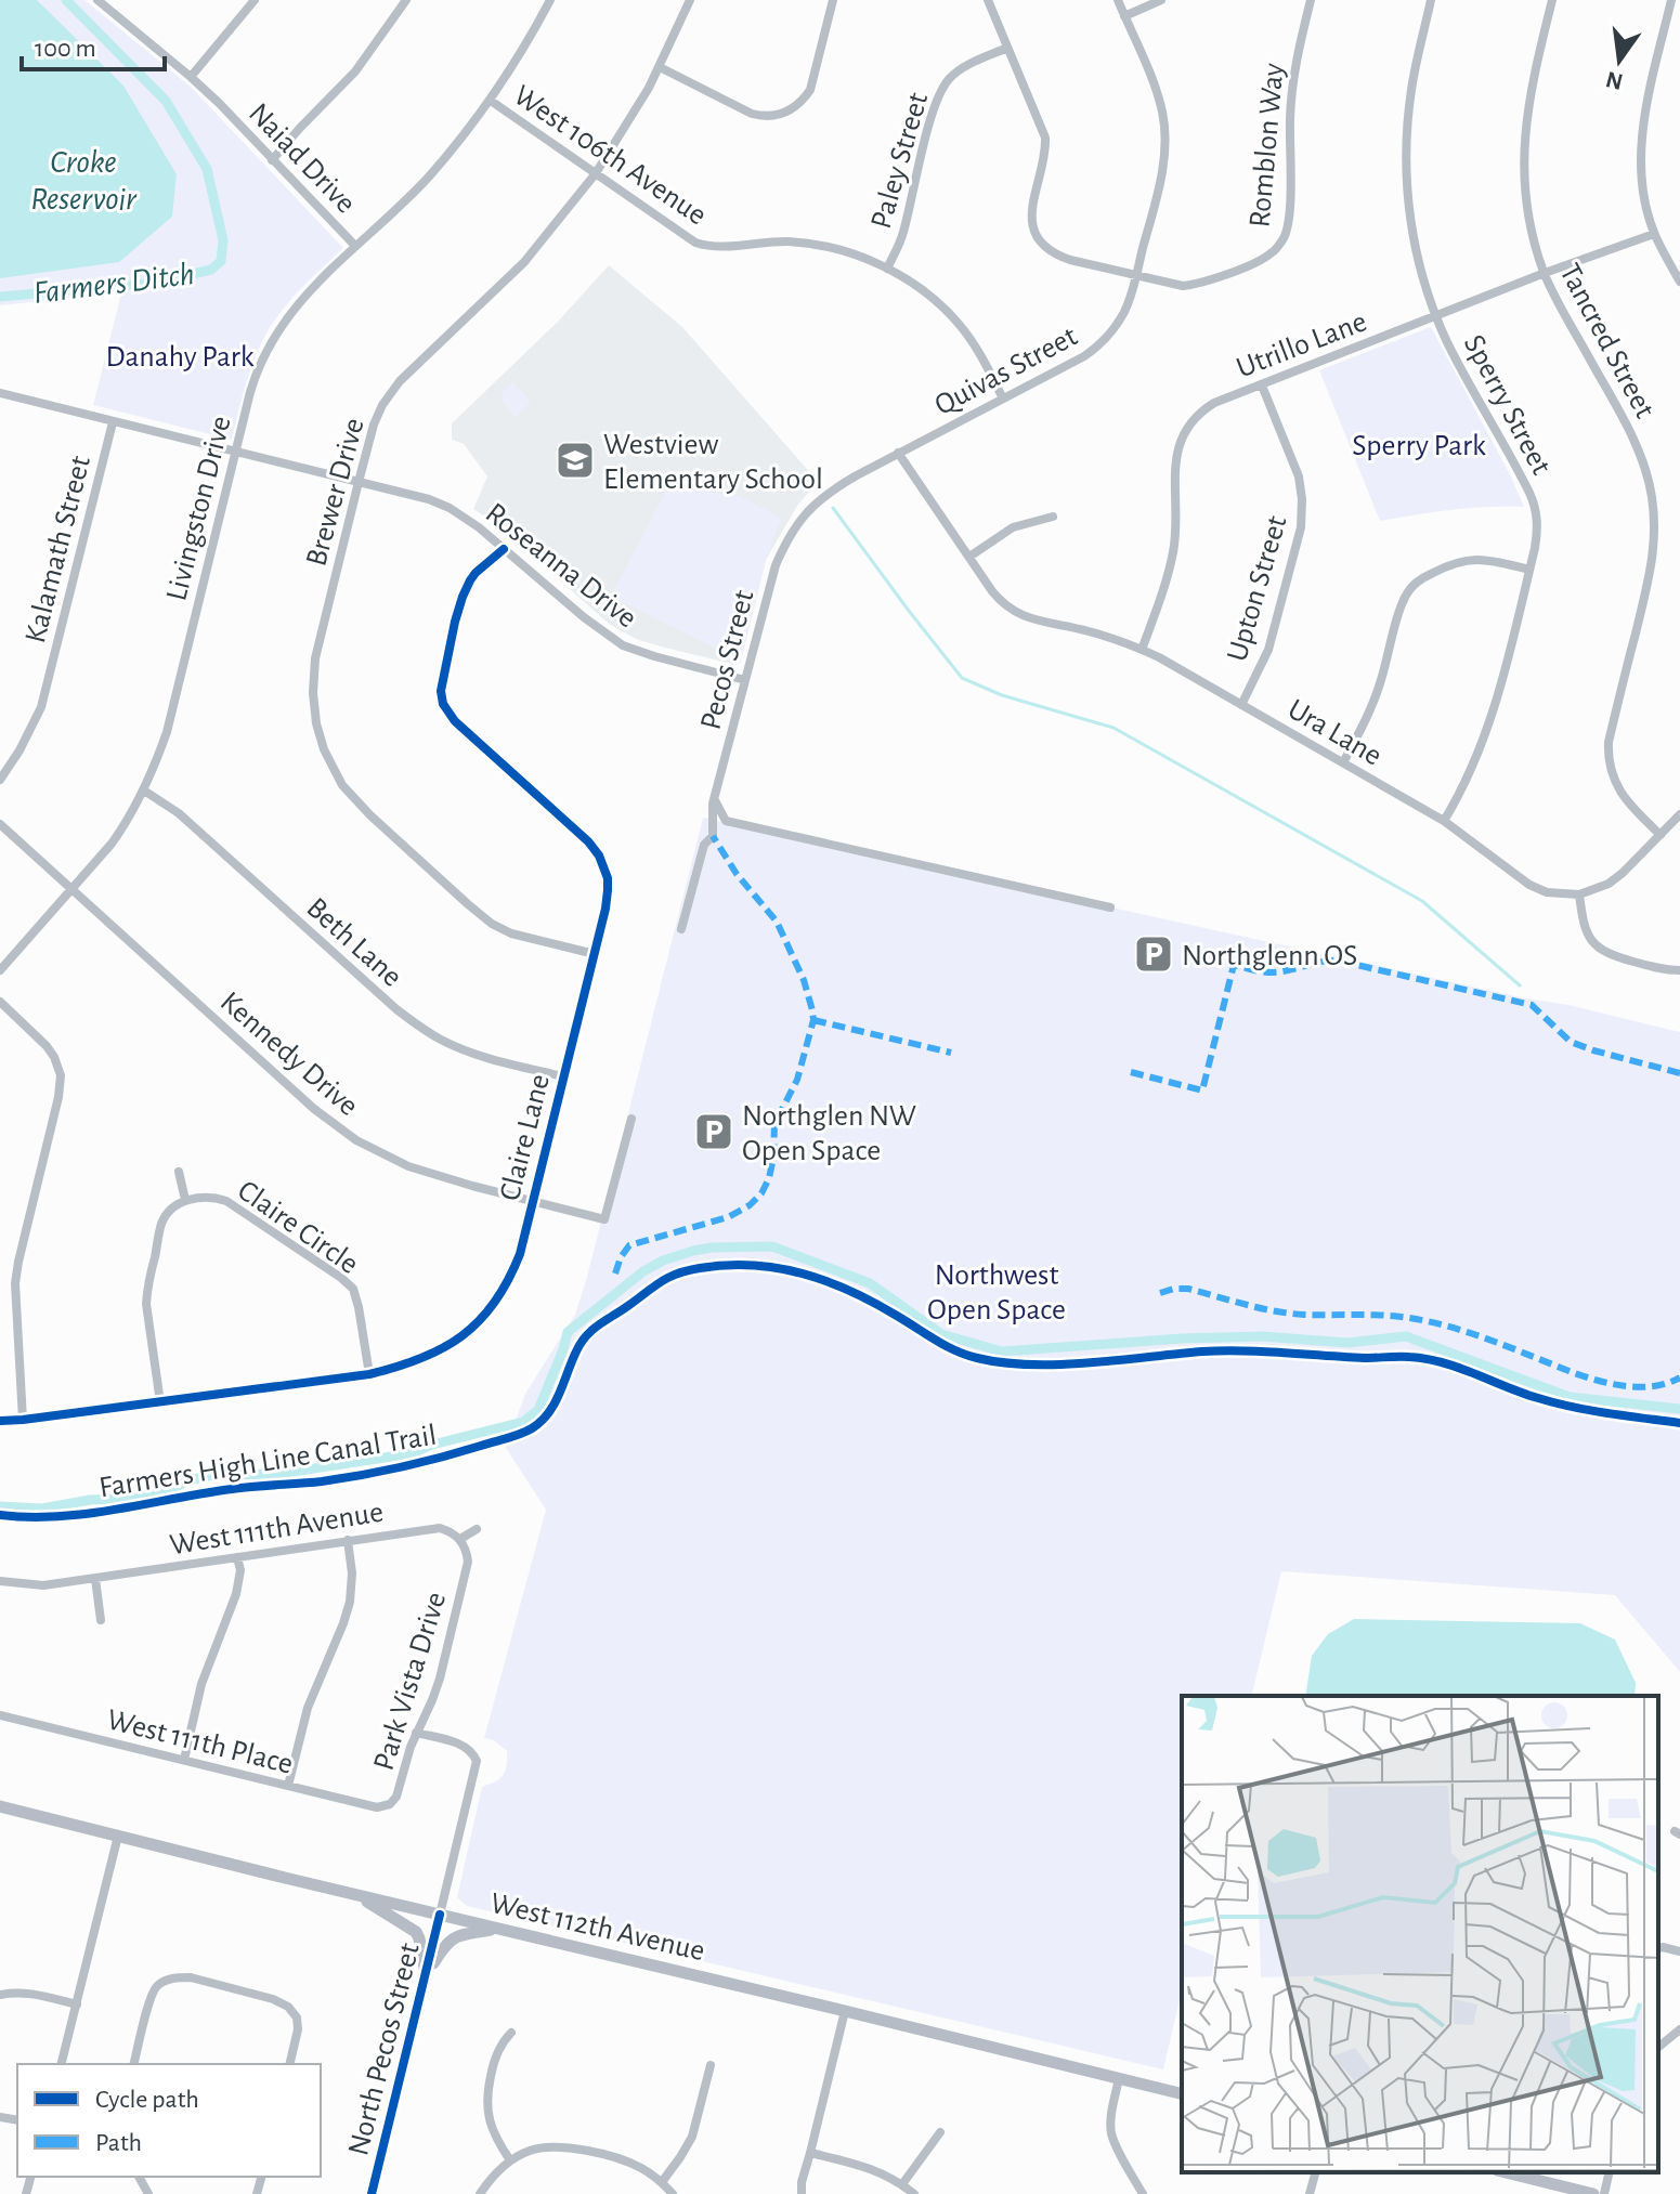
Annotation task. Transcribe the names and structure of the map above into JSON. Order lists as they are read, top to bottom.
{
  "streets": {
    "main road": ["West 112th Avenue", "North Pecos Street"],
    "street": [
      "Romblon Way",
      "West 106th Avenue",
      "Naiad Drive",
      "Paley Street",
      "Tancred Street",
      "Utrillo Lane",
      "Quivas Street",
      "Sperry Street",
      "Brewer Drive",
      "Livingston Drive",
      "Kalamath Street",
      "Roseanna Drive",
      "Upton Street",
      "Pecos Street",
      "Ura Lane",
      "Beth Lane",
      "Kennedy Drive",
      "Claire Lane",
      "Claire Circle",
      "West 111th Avenue",
      "Park Vista Drive",
      "West 111th Place"
    ],
    "cycle path": ["Farmers High Line Canal Trail"]
  },
  "crossings": [
    ["Romblon Way", "Paley Street"],
    ["Romblon Way", "Quivas Street"],
    ["West 106th Avenue", "Paley Street"],
    ["West 106th Avenue", "Quivas Street"],
    ["West 106th Avenue", "Brewer Drive"],
    ["West 106th Avenue", "Livingston Drive"],
    ["Naiad Drive", "Livingston Drive"],
    ["Tancred Street", "Utrillo Lane"],
    ["Utrillo Lane", "Sperry Street"],
    ["Utrillo Lane", "Upton Street"],
    ["Utrillo Lane", "Ura Lane"],
    ["Quivas Street", "Pecos Street"],
    ["Quivas Street", "Ura Lane"],
    ["Sperry Street", "Ura Lane"],
    ["Brewer Drive", "Roseanna Drive"],
    ["Brewer Drive", "Claire Lane"],
    ["Livingston Drive", "Roseanna Drive"],
    ["Livingston Drive", "Beth Lane"],
    ["Livingston Drive", "Kennedy Drive"],
    ["Kalamath Street", "Roseanna Drive"],
    ["Roseanna Drive", "Pecos Street"],
    ["Roseanna Drive", "Claire Lane"],
    ["Upton Street", "Ura Lane"],
    ["Pecos Street", "Ura Lane"],
    ["Beth Lane", "Claire Lane"],
    ["Kennedy Drive", "Claire Lane"],
    ["Claire Lane", "Claire Circle"],
    ["West 111th Avenue", "Park Vista Drive"],
    ["Park Vista Drive", "West 111th Place"],
    ["West 112th Avenue", "North Pecos Street"]
  ],
  "water": ["Croke Reservoir", "Farmers Ditch"],
  "parks": ["Danahy Park", "Sperry Park", "Northwest Open Space"],
  "places": {
    "school or university": ["Westview Elementary School"],
    "parking": ["Northglenn OS", "Northglen NW Open Space"]
  },
  "legend": ["Cycle path", "Path"],
  "scale_bar": "100 m",
  "north": "bottom"
}
